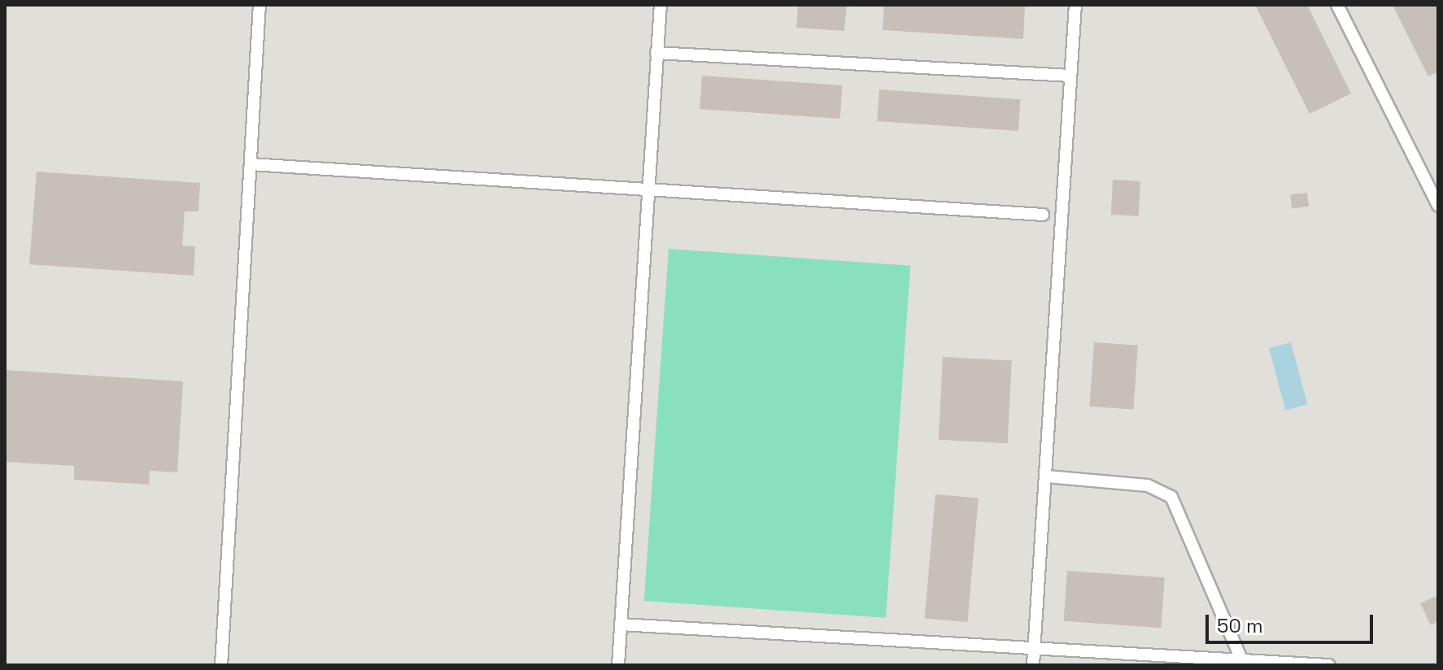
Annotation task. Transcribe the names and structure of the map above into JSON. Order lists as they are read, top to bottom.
{
  "scale_bar": "50 m"
}
